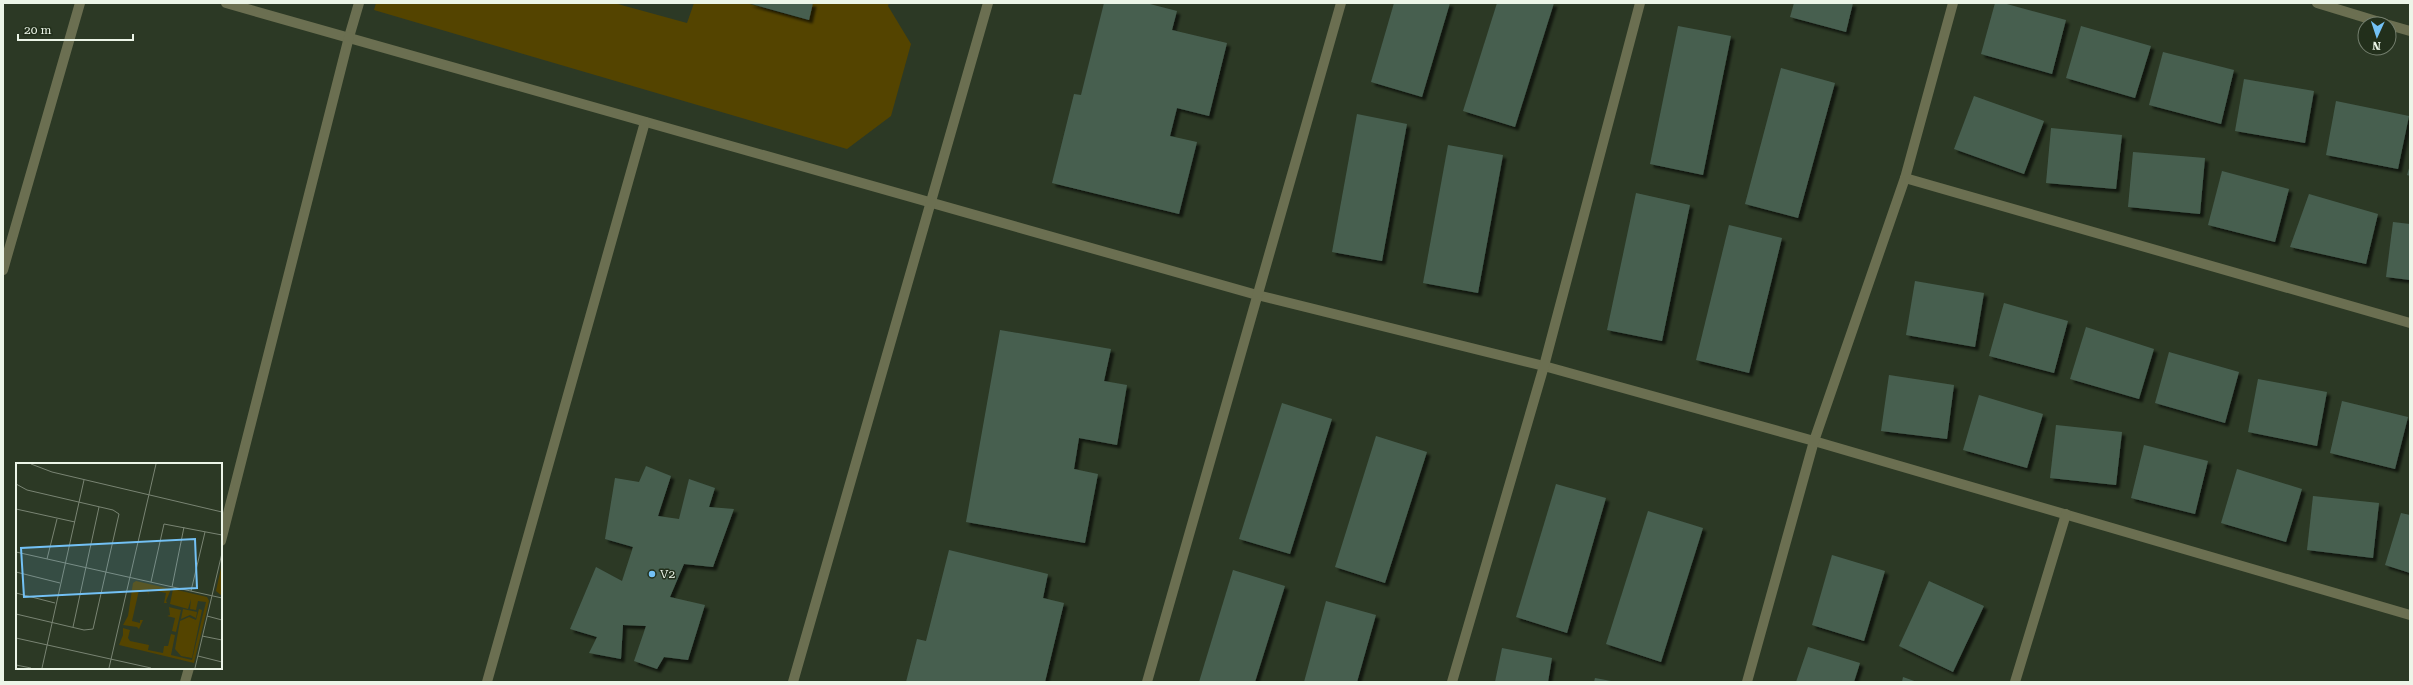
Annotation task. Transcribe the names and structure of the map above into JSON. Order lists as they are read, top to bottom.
{
  "places": ["V2"],
  "scale_bar": "20 m",
  "north": "bottom"
}
